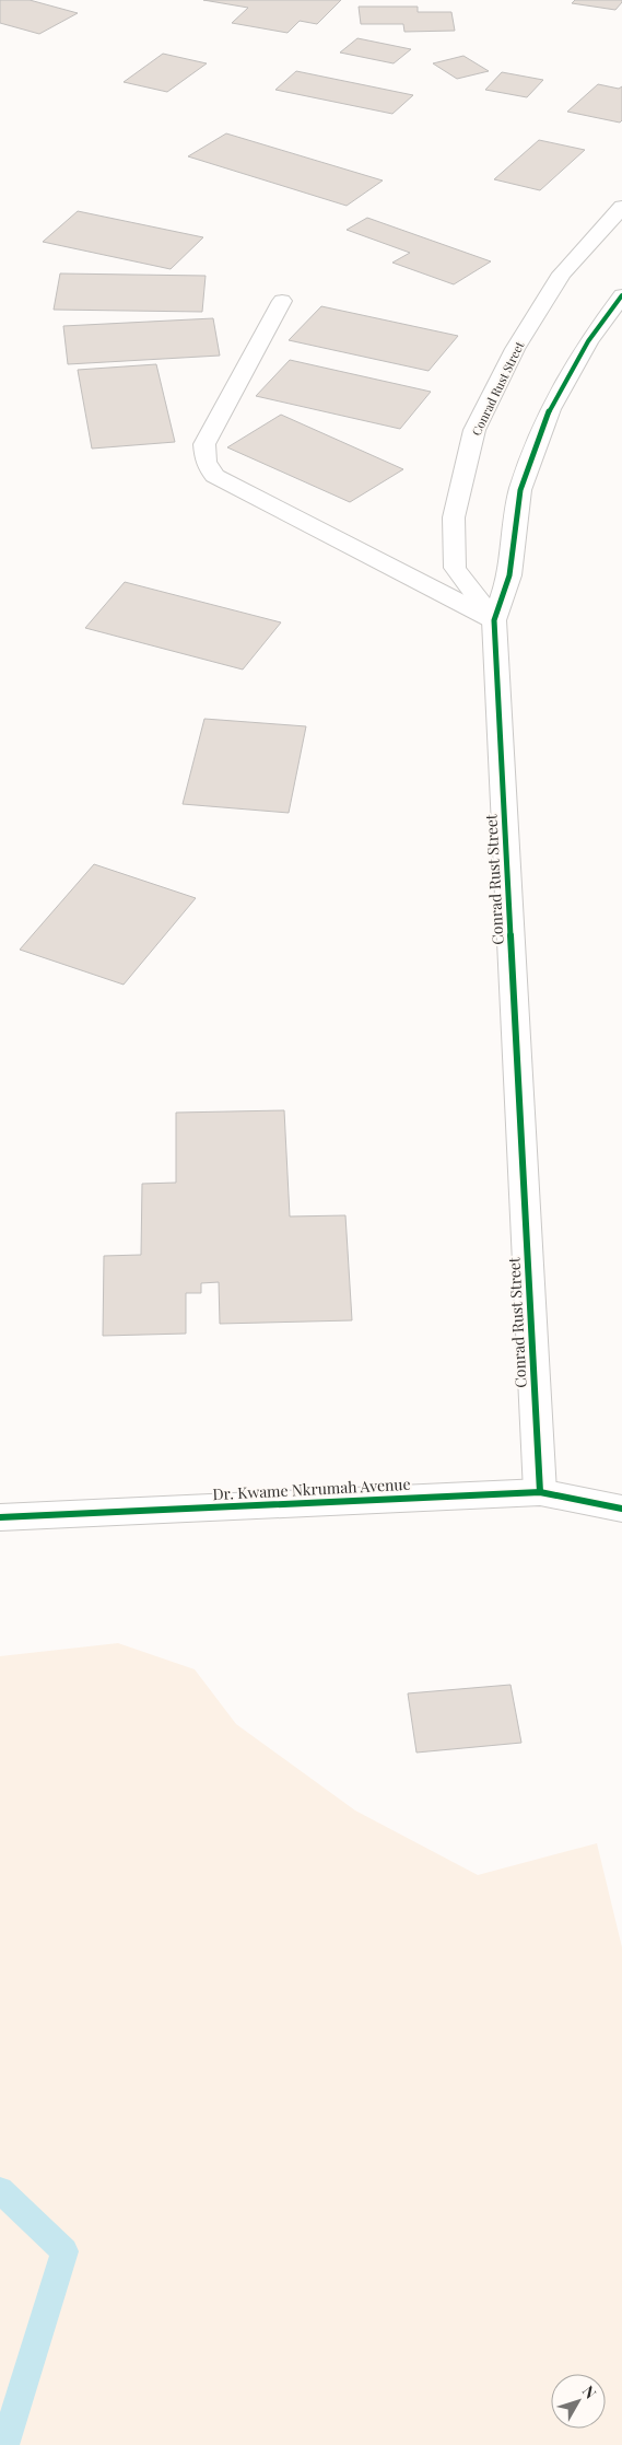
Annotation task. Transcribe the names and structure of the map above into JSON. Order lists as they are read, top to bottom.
{
  "streets": {
    "street": ["Conrad Rust Street", "Dr. Kwame Nkrumah Avenue"]
  },
  "crossings": [
    ["Conrad Rust Street", "Dr. Kwame Nkrumah Avenue"]
  ],
  "north": "top right"
}
